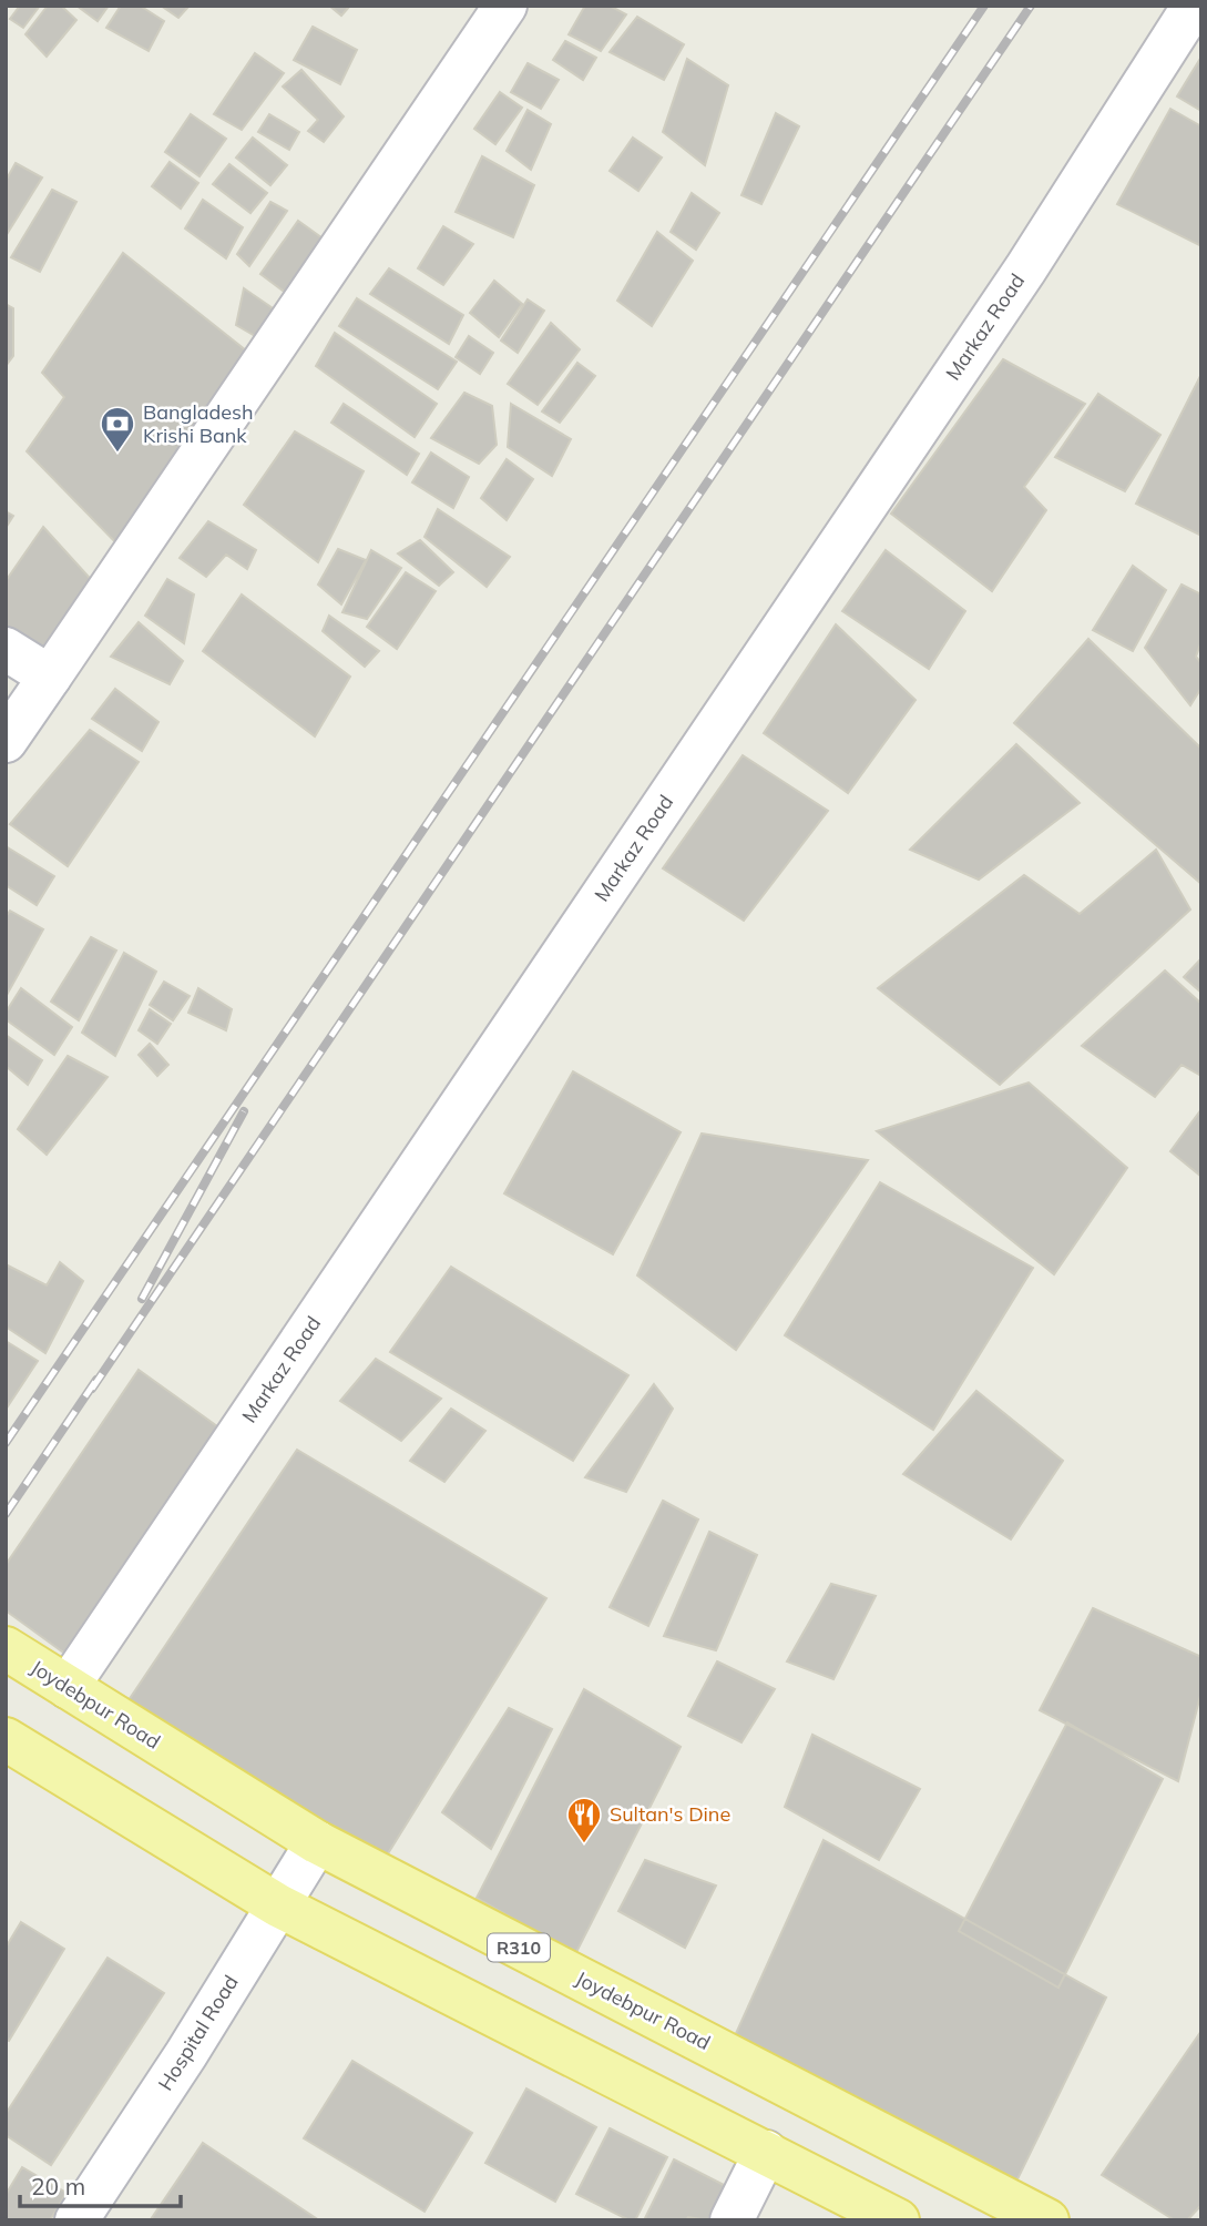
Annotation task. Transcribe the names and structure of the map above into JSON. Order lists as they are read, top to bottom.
{
  "streets": {
    "main road": ["Joydebpur Road", "R310"],
    "street": ["Markaz Road", "Hospital Road"]
  },
  "crossings": [
    ["Markaz Road", "Joydebpur Road"],
    ["Joydebpur Road", "Hospital Road"]
  ],
  "places": {
    "bank": ["Bangladesh Krishi Bank"],
    "restaurant": ["Sultan's Dine"]
  },
  "scale_bar": "20 m"
}
